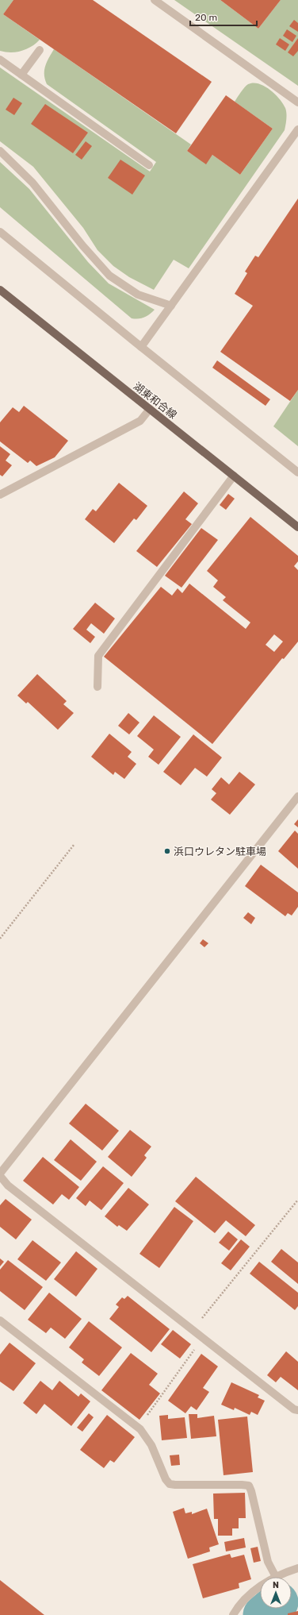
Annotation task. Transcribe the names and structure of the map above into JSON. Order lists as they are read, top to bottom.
{
  "streets": {
    "main road": ["湖東和合線"]
  },
  "places": ["浜口ウレタン駐車場"],
  "scale_bar": "20 m",
  "north": "top"
}
